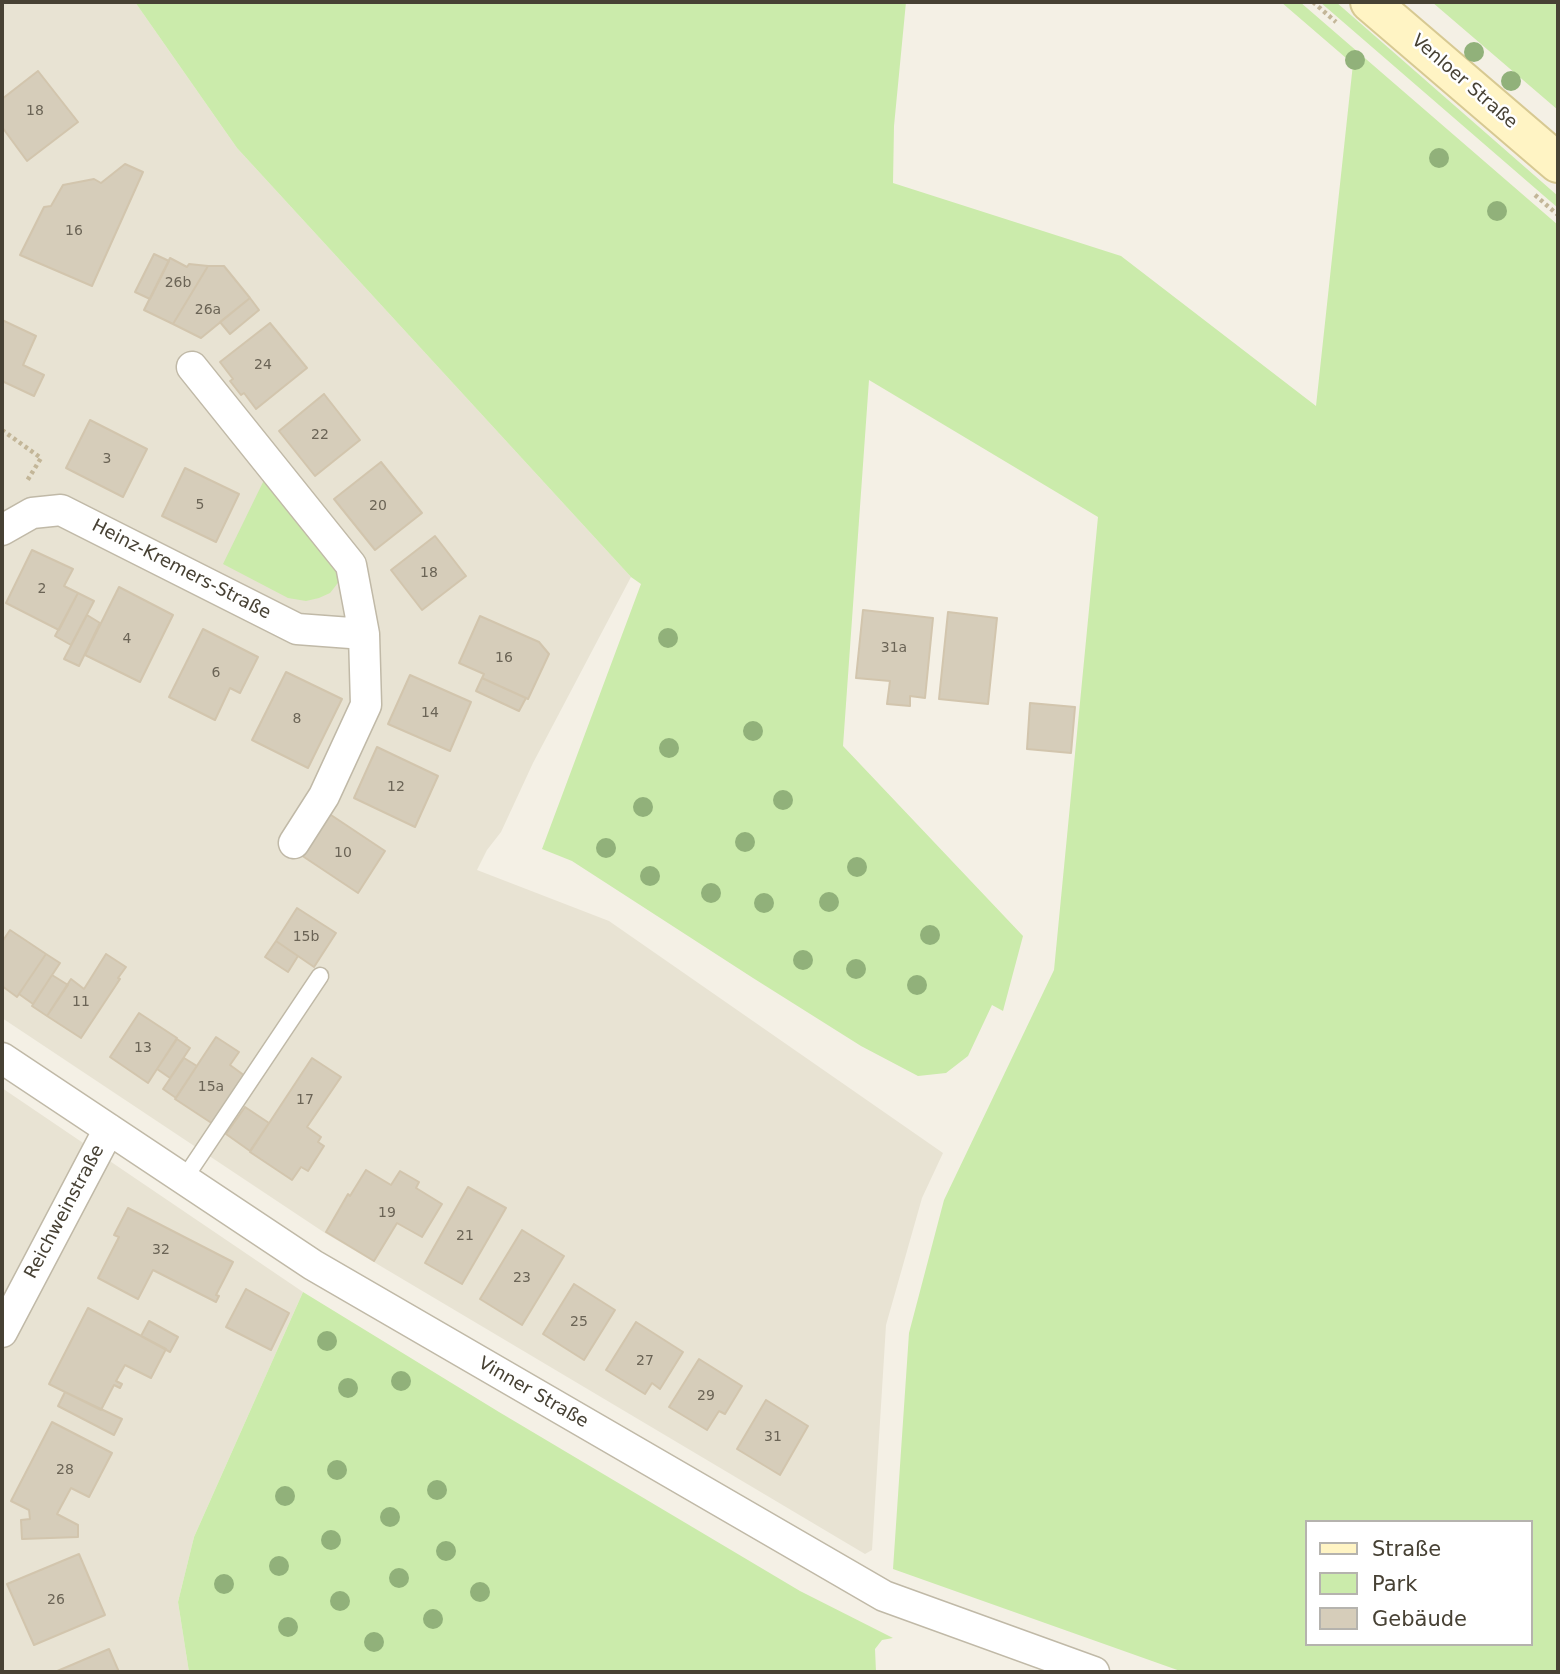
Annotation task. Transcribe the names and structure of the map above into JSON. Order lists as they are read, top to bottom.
{
  "streets": {
    "main road": ["Venloer Straße"],
    "street": ["Heinz-Kremers-Straße", "Reichweinstraße", "Vinner Straße"]
  },
  "crossings": [
    ["Reichweinstraße", "Vinner Straße"]
  ],
  "house_numbers": [
    "18",
    "16",
    "26b",
    "26a",
    "24",
    "22",
    "3",
    "5",
    "20",
    "18",
    "2",
    "4",
    "31a",
    "16",
    "6",
    "14",
    "8",
    "12",
    "10",
    "15b",
    "11",
    "13",
    "15a",
    "17",
    "19",
    "21",
    "32",
    "23",
    "25",
    "27",
    "29",
    "31",
    "28",
    "26"
  ],
  "legend": ["Straße", "Park", "Gebäude"]
}
